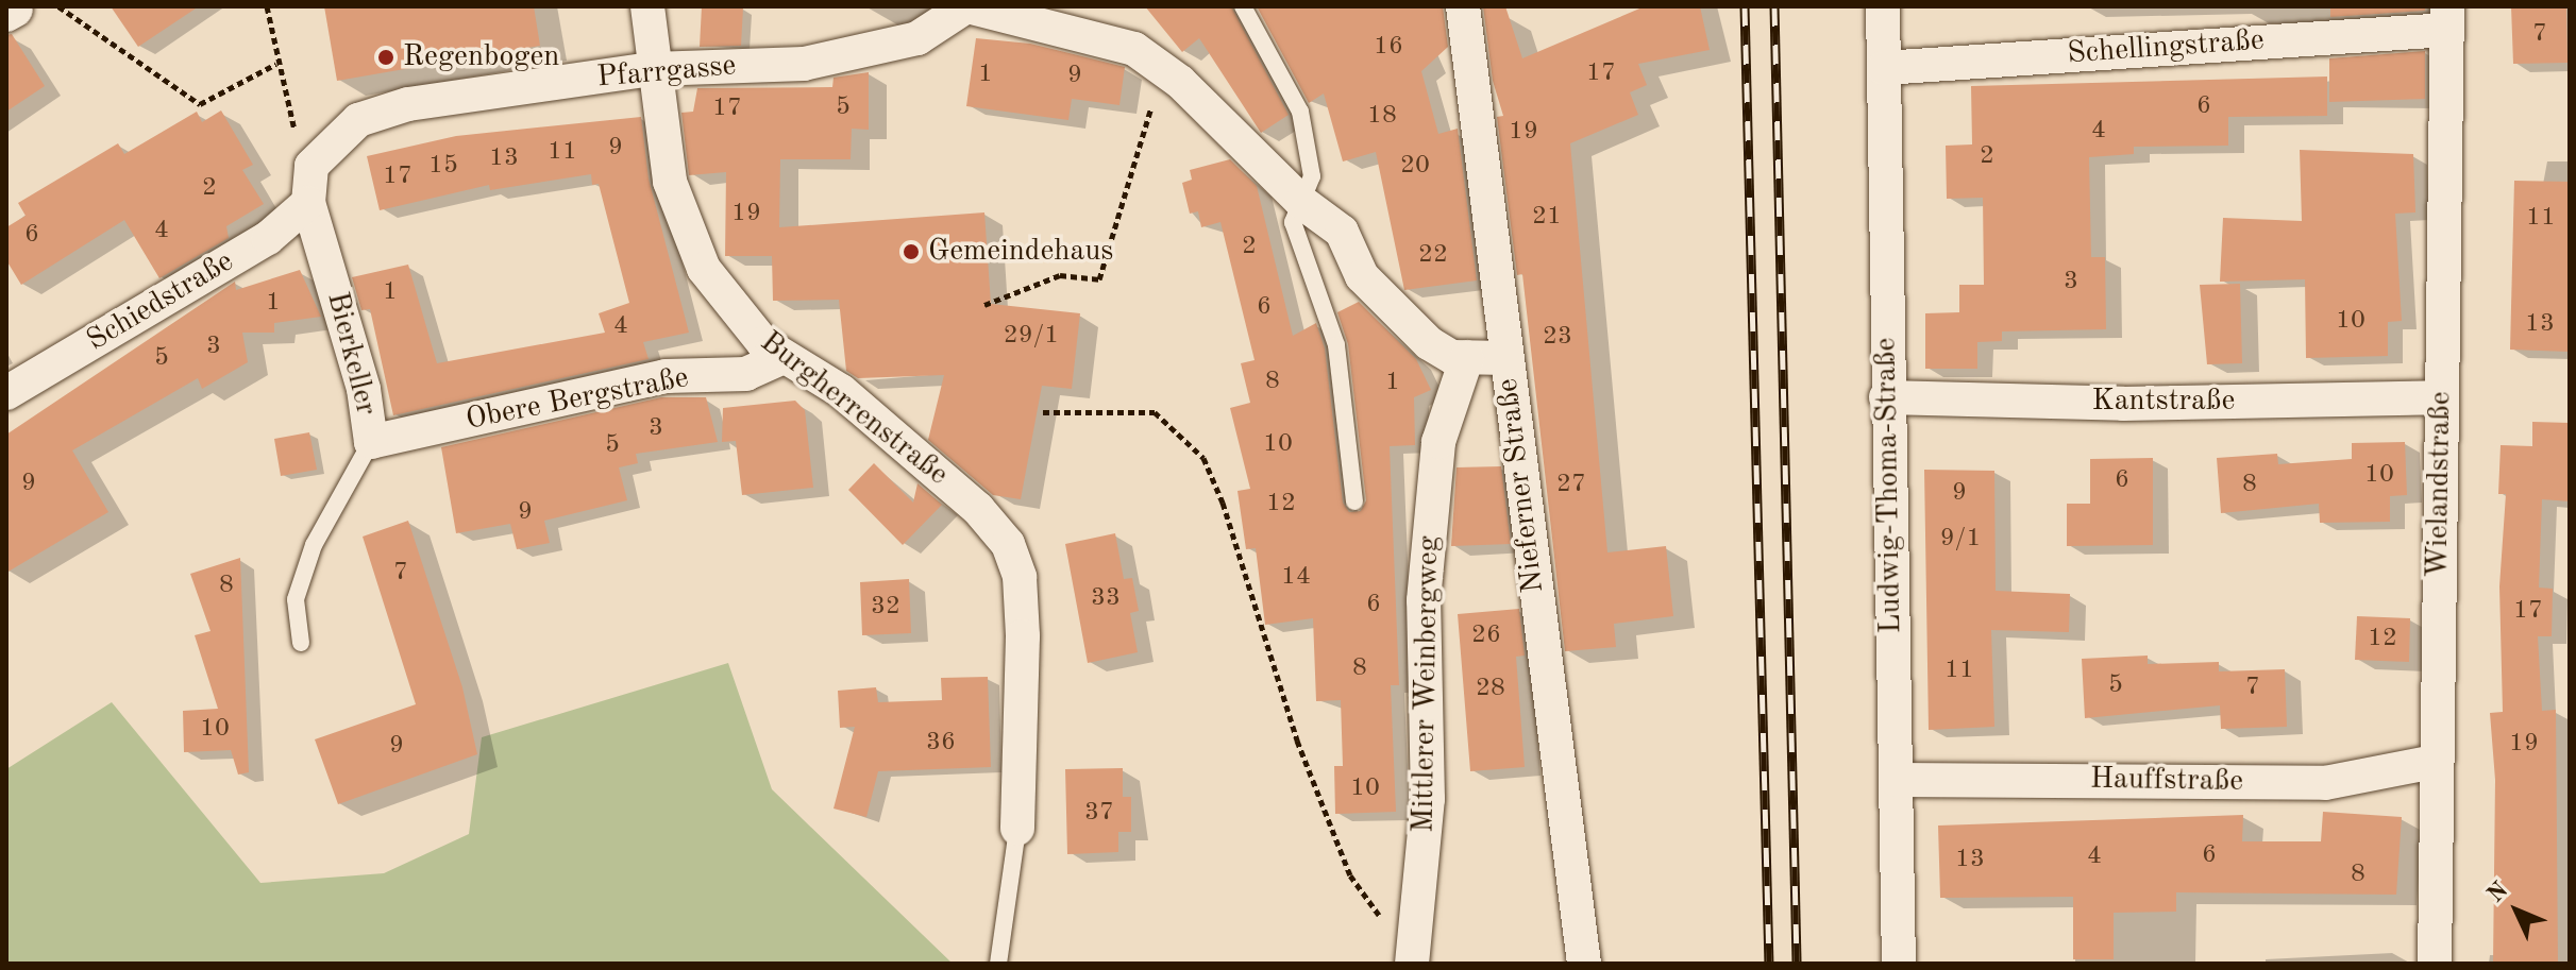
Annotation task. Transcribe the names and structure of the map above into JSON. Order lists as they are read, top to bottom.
{
  "streets": {
    "street": [
      "Schellingstraße",
      "Pfarrgasse",
      "Schiedstraße",
      "Bierkeller",
      "Obere Bergstraße",
      "Kantstraße",
      "Burgherrenstraße",
      "Wielandstraße",
      "Nieferner Straße",
      "Ludwig-Thoma-Straße",
      "Mittlerer Weinbergweg",
      "Hauffstraße"
    ]
  },
  "crossings": [
    ["Schellingstraße", "Wielandstraße"],
    ["Schellingstraße", "Ludwig-Thoma-Straße"],
    ["Pfarrgasse", "Schiedstraße"],
    ["Pfarrgasse", "Bierkeller"],
    ["Pfarrgasse", "Burgherrenstraße"],
    ["Schiedstraße", "Bierkeller"],
    ["Bierkeller", "Obere Bergstraße"],
    ["Obere Bergstraße", "Burgherrenstraße"],
    ["Kantstraße", "Wielandstraße"],
    ["Kantstraße", "Ludwig-Thoma-Straße"],
    ["Wielandstraße", "Hauffstraße"],
    ["Ludwig-Thoma-Straße", "Hauffstraße"]
  ],
  "places": ["Regenbogen", "Gemeindehaus"],
  "house_numbers": [
    "7",
    "16",
    "17",
    "1",
    "9",
    "6",
    "5",
    "17",
    "18",
    "4",
    "19",
    "9",
    "11",
    "2",
    "13",
    "15",
    "20",
    "17",
    "2",
    "19",
    "21",
    "11",
    "4",
    "6",
    "2",
    "22",
    "3",
    "1",
    "1",
    "6",
    "10",
    "13",
    "4",
    "29/1",
    "23",
    "3",
    "5",
    "8",
    "1",
    "3",
    "10",
    "5",
    "10",
    "6",
    "9",
    "27",
    "8",
    "9",
    "12",
    "9",
    "9/1",
    "7",
    "14",
    "8",
    "33",
    "6",
    "32",
    "17",
    "26",
    "12",
    "8",
    "11",
    "5",
    "7",
    "28",
    "10",
    "36",
    "19",
    "9",
    "10",
    "37",
    "6",
    "4",
    "13",
    "8"
  ],
  "north": "top left"
}
